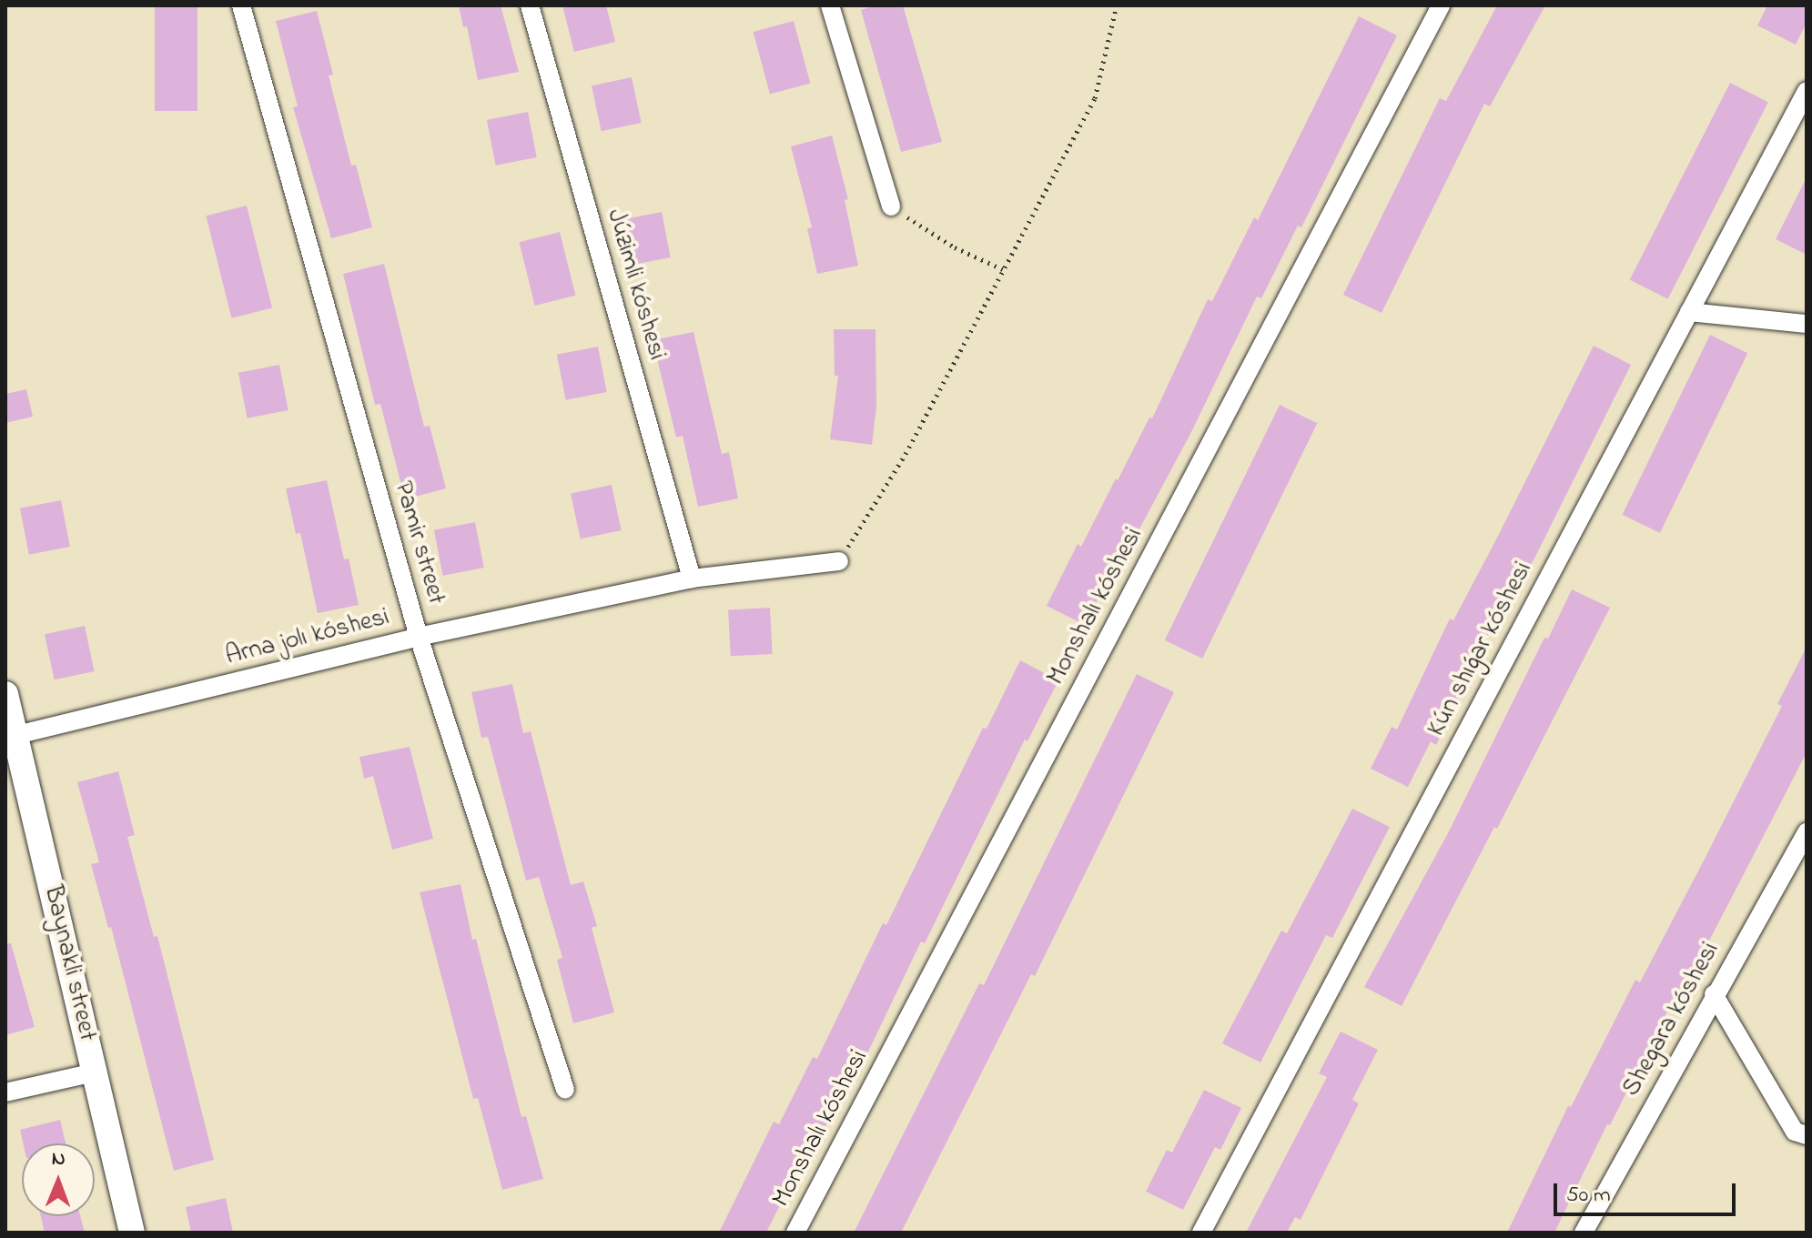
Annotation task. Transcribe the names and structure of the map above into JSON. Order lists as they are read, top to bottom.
{
  "streets": {
    "street": [
      "Júzimli kóshesi",
      "Pamir street",
      "Monshalı kóshesi",
      "Arna jolı kóshesi",
      "Kún shıǵar kóshesi",
      "Baynakli street",
      "Shegara kóshesi"
    ]
  },
  "crossings": [
    ["Júzimli kóshesi", "Arna jolı kóshesi"],
    ["Pamir street", "Arna jolı kóshesi"],
    ["Arna jolı kóshesi", "Baynakli street"]
  ],
  "scale_bar": "50 m",
  "north": "top"
}
